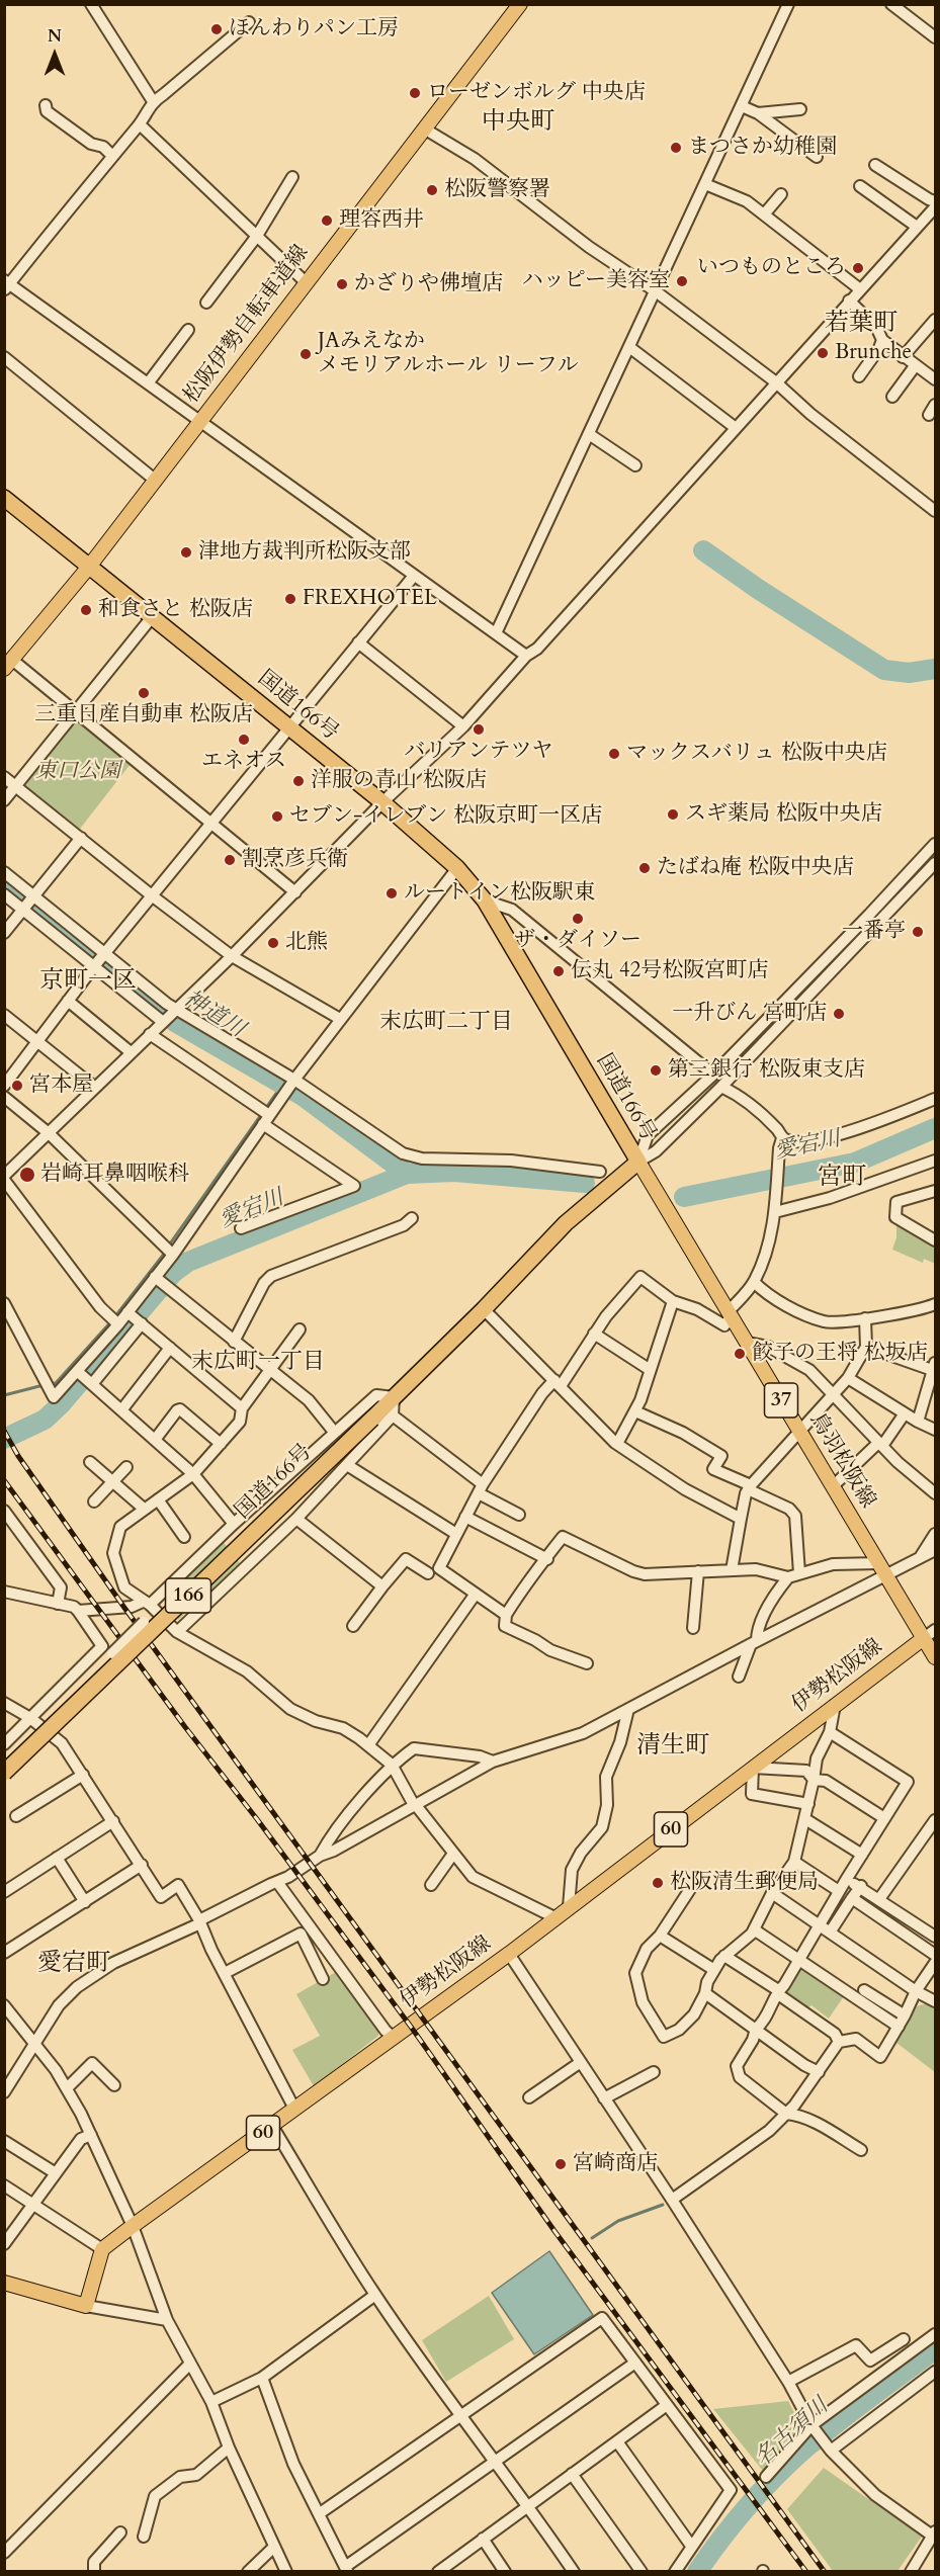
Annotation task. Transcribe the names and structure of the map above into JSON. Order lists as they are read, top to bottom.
{
  "streets": {
    "highway": ["国道166号", "166"],
    "main road": [
      "松阪伊勢自転車道線",
      "37",
      "鳥羽松阪線",
      "伊勢松阪線",
      "60"
    ]
  },
  "crossings": [
    ["松阪伊勢自転車道線", "国道166号"],
    ["国道166号", "鳥羽松阪線"],
    ["鳥羽松阪線", "伊勢松阪線"]
  ],
  "districts": [
    "中央町",
    "若葉町",
    "京町一区",
    "末広町二丁目",
    "宮町",
    "末広町一丁目",
    "清生町",
    "愛宕町"
  ],
  "water": ["神道川", "愛宕川", "名古須川"],
  "parks": ["東口公園"],
  "places": [
    "ほんわりパン工房",
    "ローゼンボルグ 中央店",
    "まつさか幼稚園",
    "松阪警察署",
    "理容西井",
    "いつものところ",
    "ハッピー美容室",
    "かざりや佛壇店",
    "Brunche",
    "JAみえなか メモリアルホール リーフル",
    "津地方裁判所松阪支部",
    "FREXHOTEL",
    "和食さと 松阪店",
    "三重日産自動車 松阪店",
    "バリアンテツヤ",
    "エネオス",
    "マックスバリュ 松阪中央店",
    "洋服の青山 松阪店",
    "スギ薬局 松阪中央店",
    "セブン-イレブン 松阪京町一区店",
    "割烹彦兵衛",
    "たばね庵 松阪中央店",
    "ルートイン松阪駅東",
    "ザ・ダイソー",
    "一番亭",
    "北熊",
    "伝丸 42号松阪宮町店",
    "一升びん 宮町店",
    "第三銀行 松阪東支店",
    "宮本屋",
    "岩崎耳鼻咽喉科",
    "餃子の王将 松坂店",
    "松阪清生郵便局",
    "宮崎商店"
  ],
  "north": "top"
}
